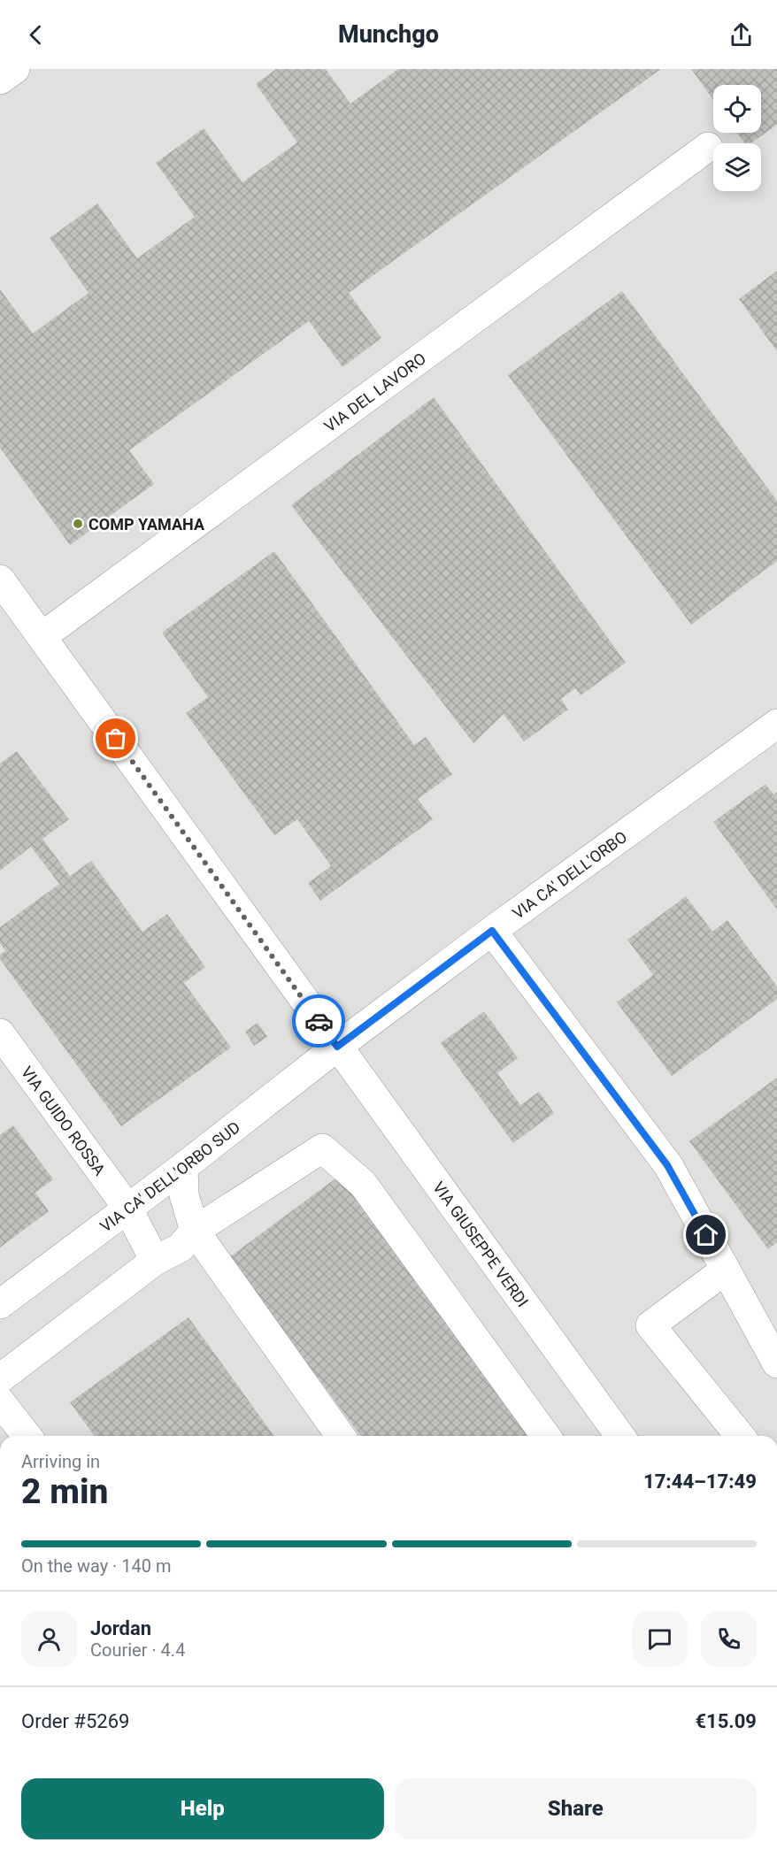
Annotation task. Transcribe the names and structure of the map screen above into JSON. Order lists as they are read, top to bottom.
{
  "streets": {
    "street": [
      "VIA DEL LAVORO",
      "VIA CA' DELL'ORBO",
      "VIA GUIDO ROSSA",
      "VIA CA' DELL'ORBO SUD",
      "VIA GIUSEPPE VERDI"
    ]
  },
  "crossings": [
    ["VIA CA' DELL'ORBO", "VIA CA' DELL'ORBO SUD"],
    ["VIA CA' DELL'ORBO", "VIA GIUSEPPE VERDI"],
    ["VIA GUIDO ROSSA", "VIA CA' DELL'ORBO SUD"],
    ["VIA CA' DELL'ORBO SUD", "VIA GIUSEPPE VERDI"]
  ],
  "places": ["COMP YAMAHA"],
  "page": {
    "header": "Munchgo",
    "heading": ["2 min", "Arriving in", "17:44–17:49"],
    "panel": [
      "Jordan",
      "Courier · 4.4",
      "Order #5269",
      "€15.09"
    ],
    "bar": "On the way · 140 m",
    "buttons": ["Help", "Share"]
  }
}
